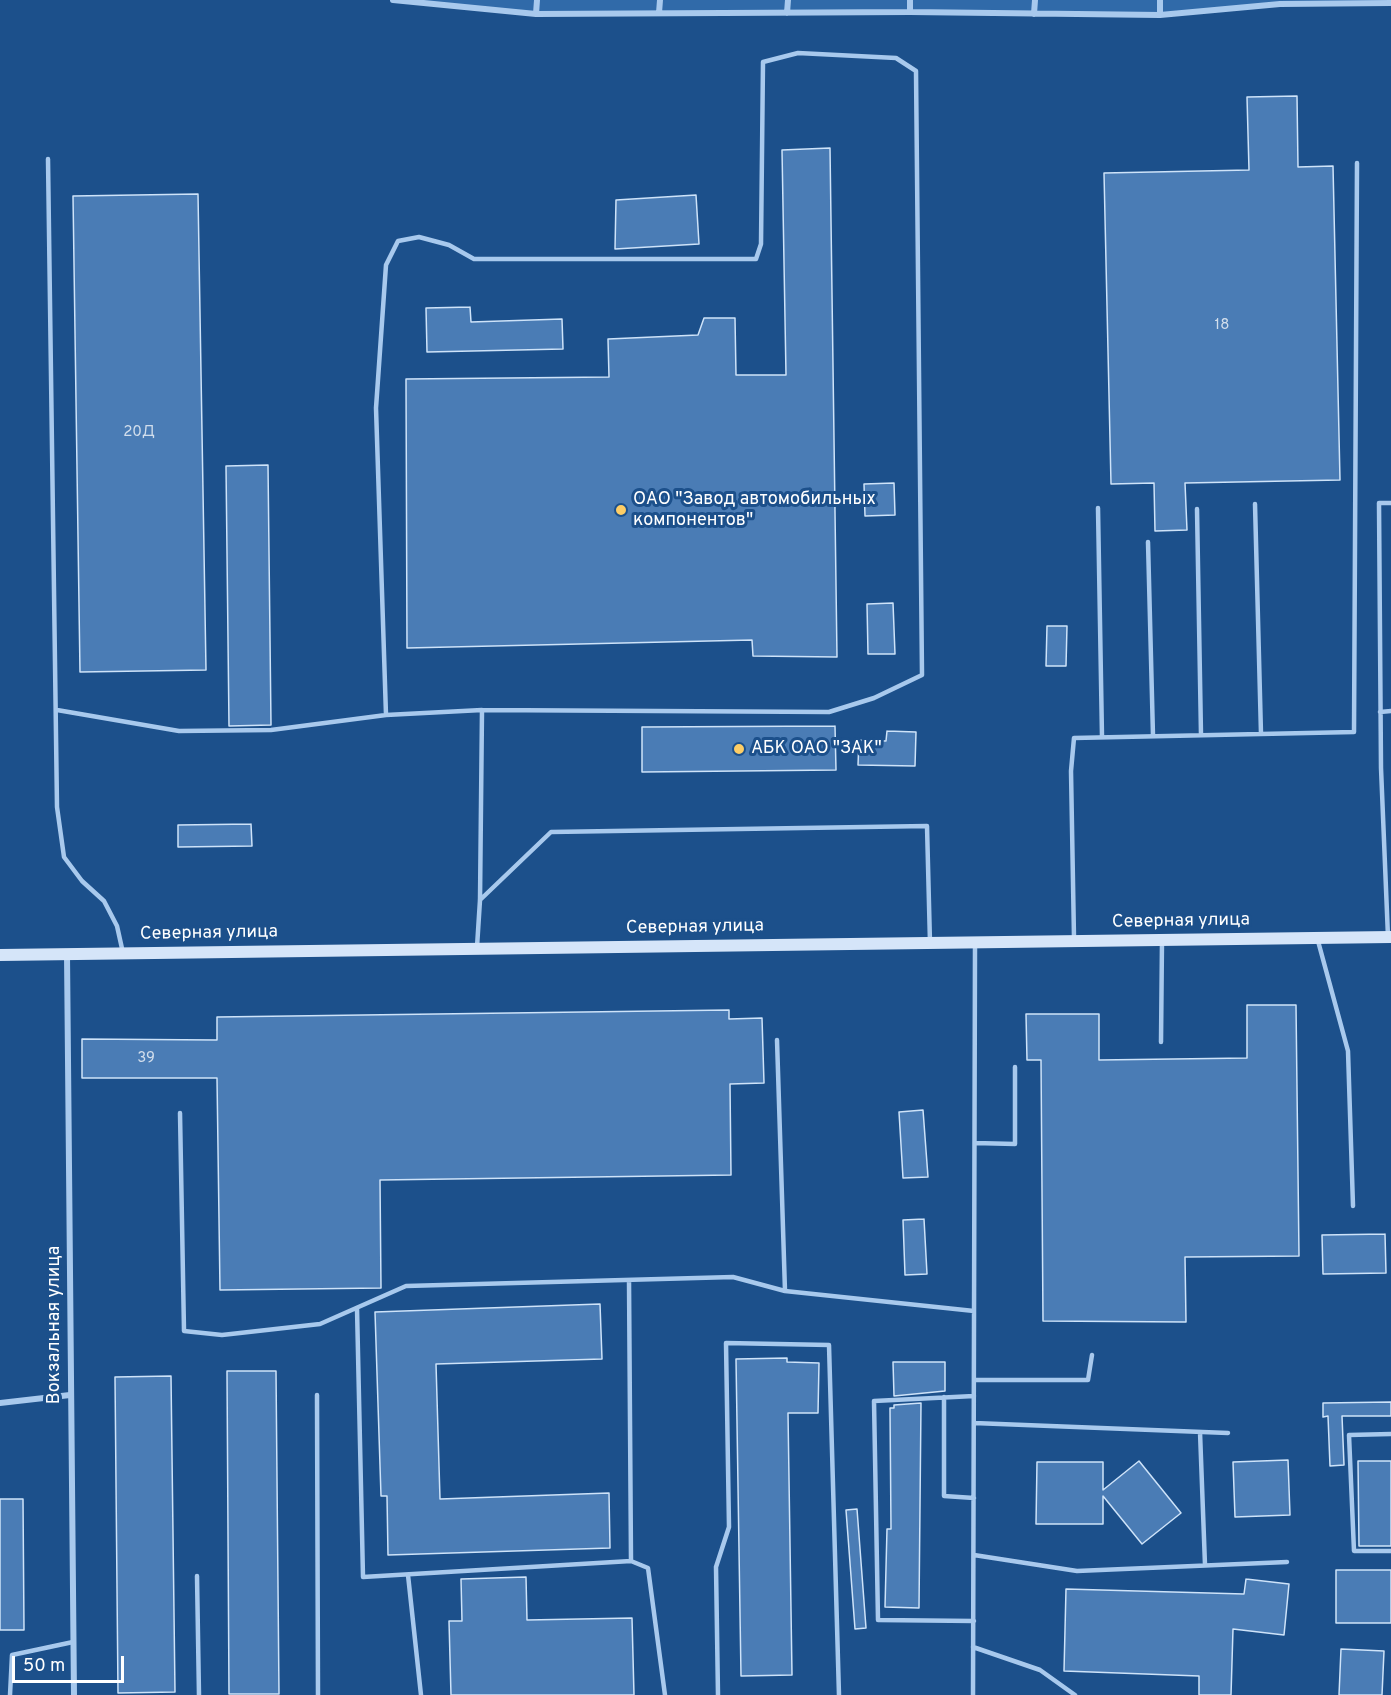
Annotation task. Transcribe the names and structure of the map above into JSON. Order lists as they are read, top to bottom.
{
  "streets": {
    "main road": ["Северная улица"],
    "street": ["Вокзальная улица"]
  },
  "crossings": [
    ["Северная улица", "Вокзальная улица"]
  ],
  "places": ["ОАО \"Завод автомобильных компонентов\"", "АБК ОАО \"ЗАК\""],
  "house_numbers": ["18", "20Д", "39"],
  "scale_bar": "50 m"
}
